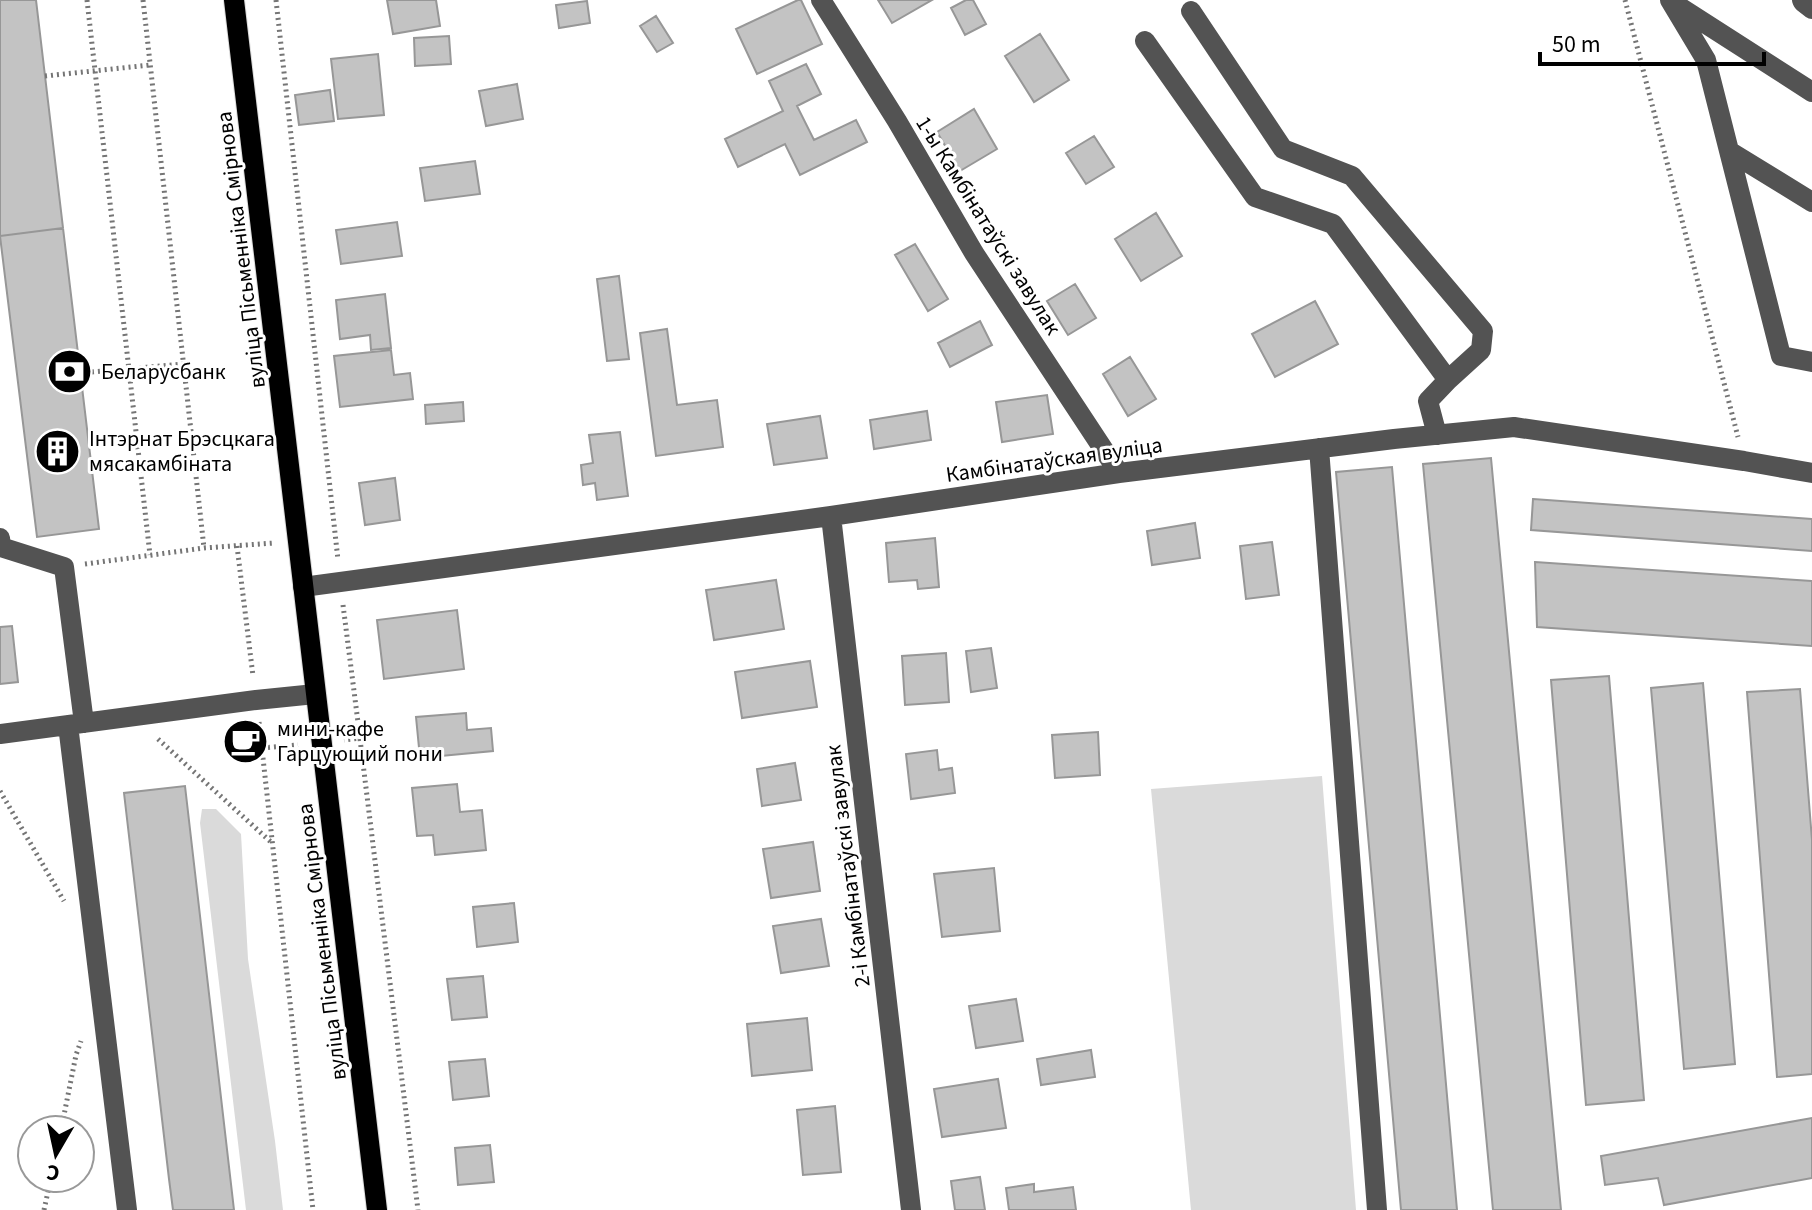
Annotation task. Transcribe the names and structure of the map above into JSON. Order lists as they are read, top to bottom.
{
  "streets": {
    "main road": ["вуліца Пісьменніка Смірнова"],
    "street": ["1-ы Камбінатаўскі завулак", "Камбінатаўская вуліца", "2-і Камбінатаўскі завулак"]
  },
  "crossings": [
    ["1-ы Камбінатаўскі завулак", "Камбінатаўская вуліца"],
    ["вуліца Пісьменніка Смірнова", "Камбінатаўская вуліца"],
    ["Камбінатаўская вуліца", "2-і Камбінатаўскі завулак"]
  ],
  "places": {
    "bank": ["Беларусбанк"],
    "building": ["Інтэрнат Брэсцкага мясакамбіната"],
    "cafe": ["мини-кафе Гарцующий пони"]
  },
  "scale_bar": "50 m",
  "north": "bottom"
}
